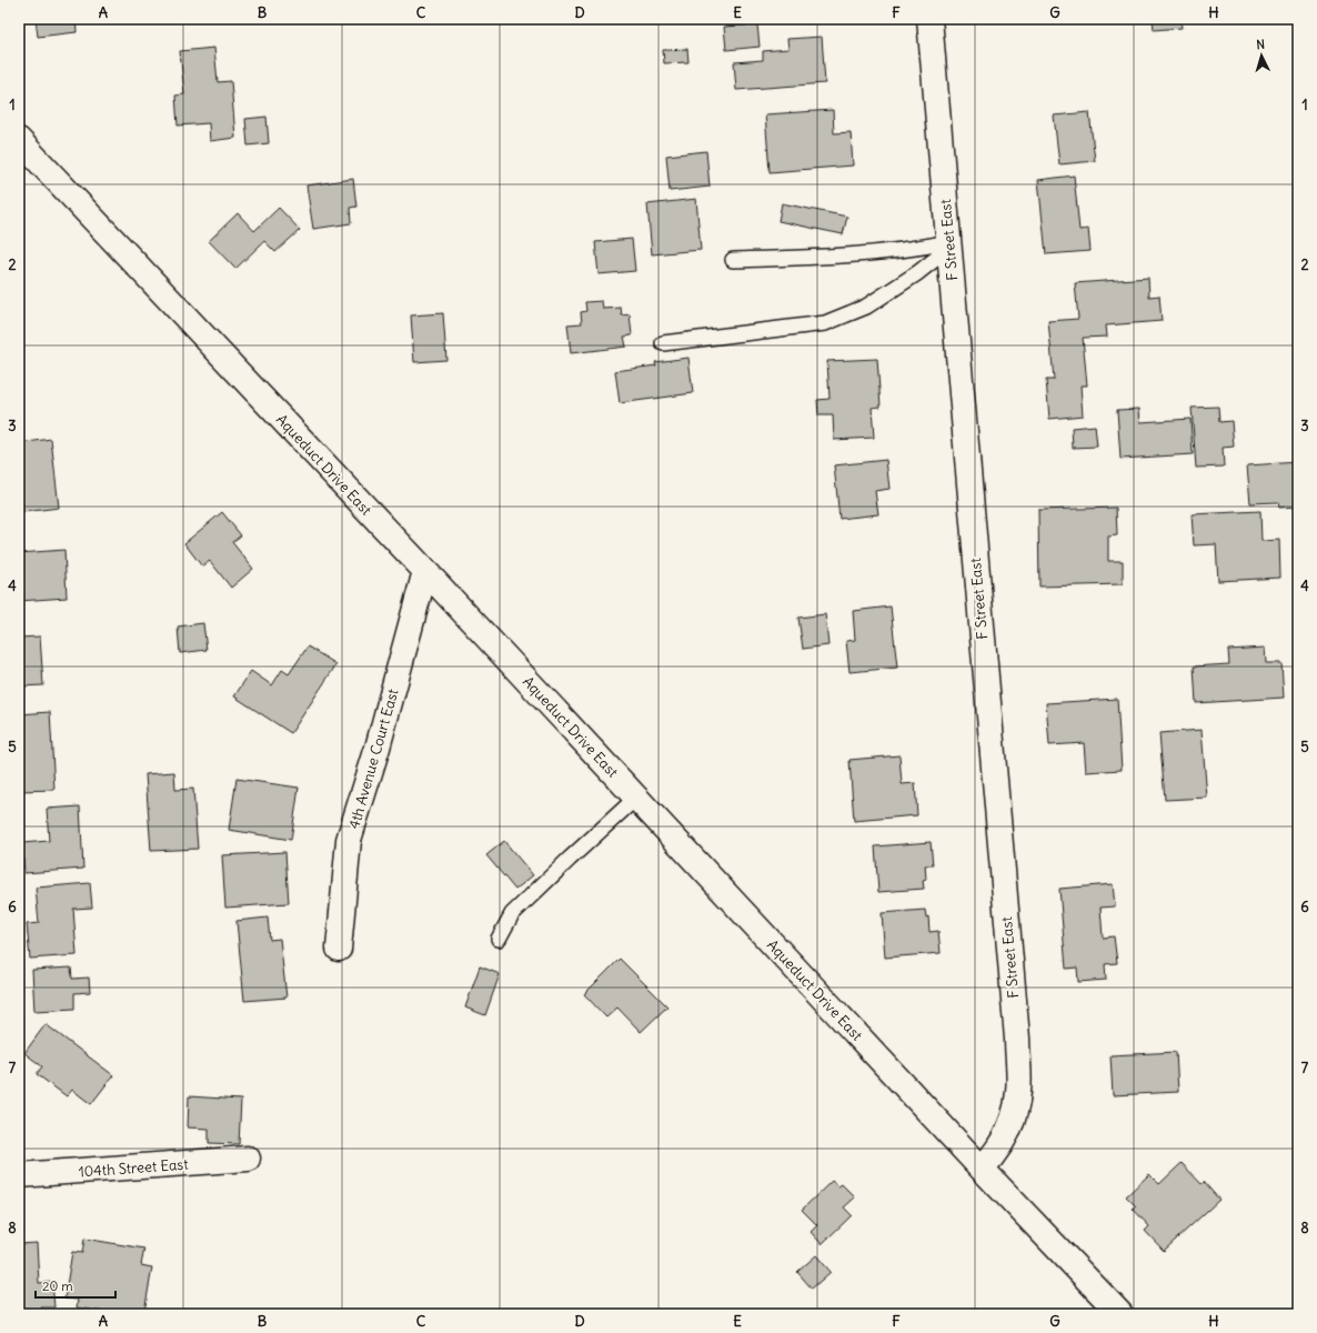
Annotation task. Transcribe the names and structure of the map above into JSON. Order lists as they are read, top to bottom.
{
  "streets": {
    "street": [
      "F Street East",
      "Aqueduct Drive East",
      "4th Avenue Court East",
      "104th Street East"
    ]
  },
  "crossings": [
    ["F Street East", "Aqueduct Drive East"],
    ["Aqueduct Drive East", "4th Avenue Court East"]
  ],
  "scale_bar": "20 m",
  "north": "top",
  "grid": {
    "columns": [
      "A",
      "B",
      "C",
      "D",
      "E",
      "F",
      "G",
      "H"
    ],
    "rows": [
      "1",
      "2",
      "3",
      "4",
      "5",
      "6",
      "7",
      "8"
    ]
  }
}
